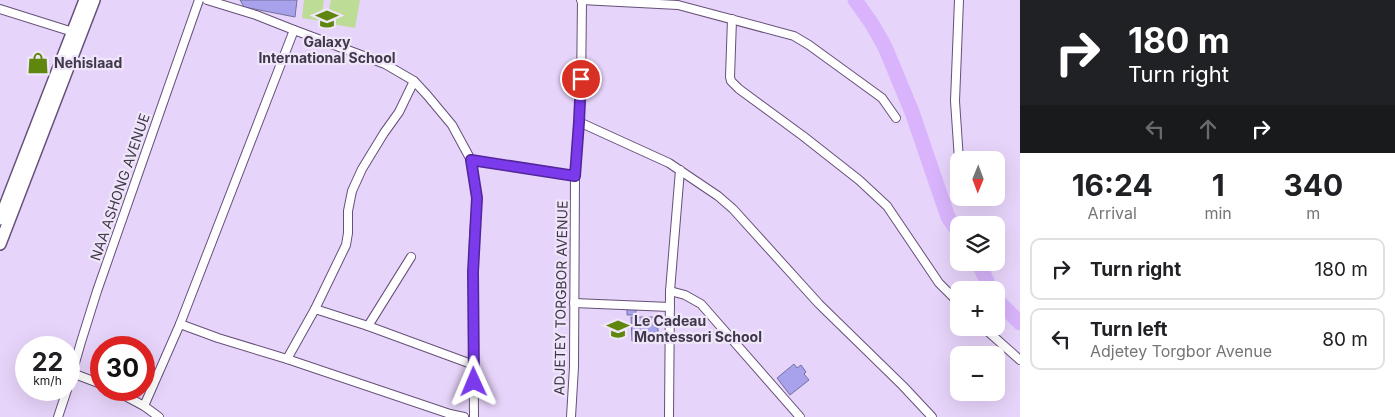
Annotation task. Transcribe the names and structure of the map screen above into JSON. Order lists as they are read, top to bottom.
{
  "streets": {
    "street": ["NAA ASHONG AVENUE", "ADJETEY TORGBOR AVENUE"]
  },
  "places": {
    "school or university": ["Galaxy International School", "Le Cadeau Montessori School"],
    "shop": ["Nehislaad"]
  },
  "north": "bottom",
  "page": {
    "turn": ["180 m", "Turn right"],
    "map_buttons": ["+", "−"],
    "eta": [
      "16:24",
      "Arrival",
      "1",
      "min",
      "340",
      "m"
    ],
    "list": [
      {
        "name": "Turn right",
        "value": "180 m"
      },
      {
        "name": "Turn left",
        "note": "Adjetey Torgbor Avenue",
        "value": "80 m"
      }
    ],
    "speed": "22 km/h",
    "limit": "30"
  }
}
